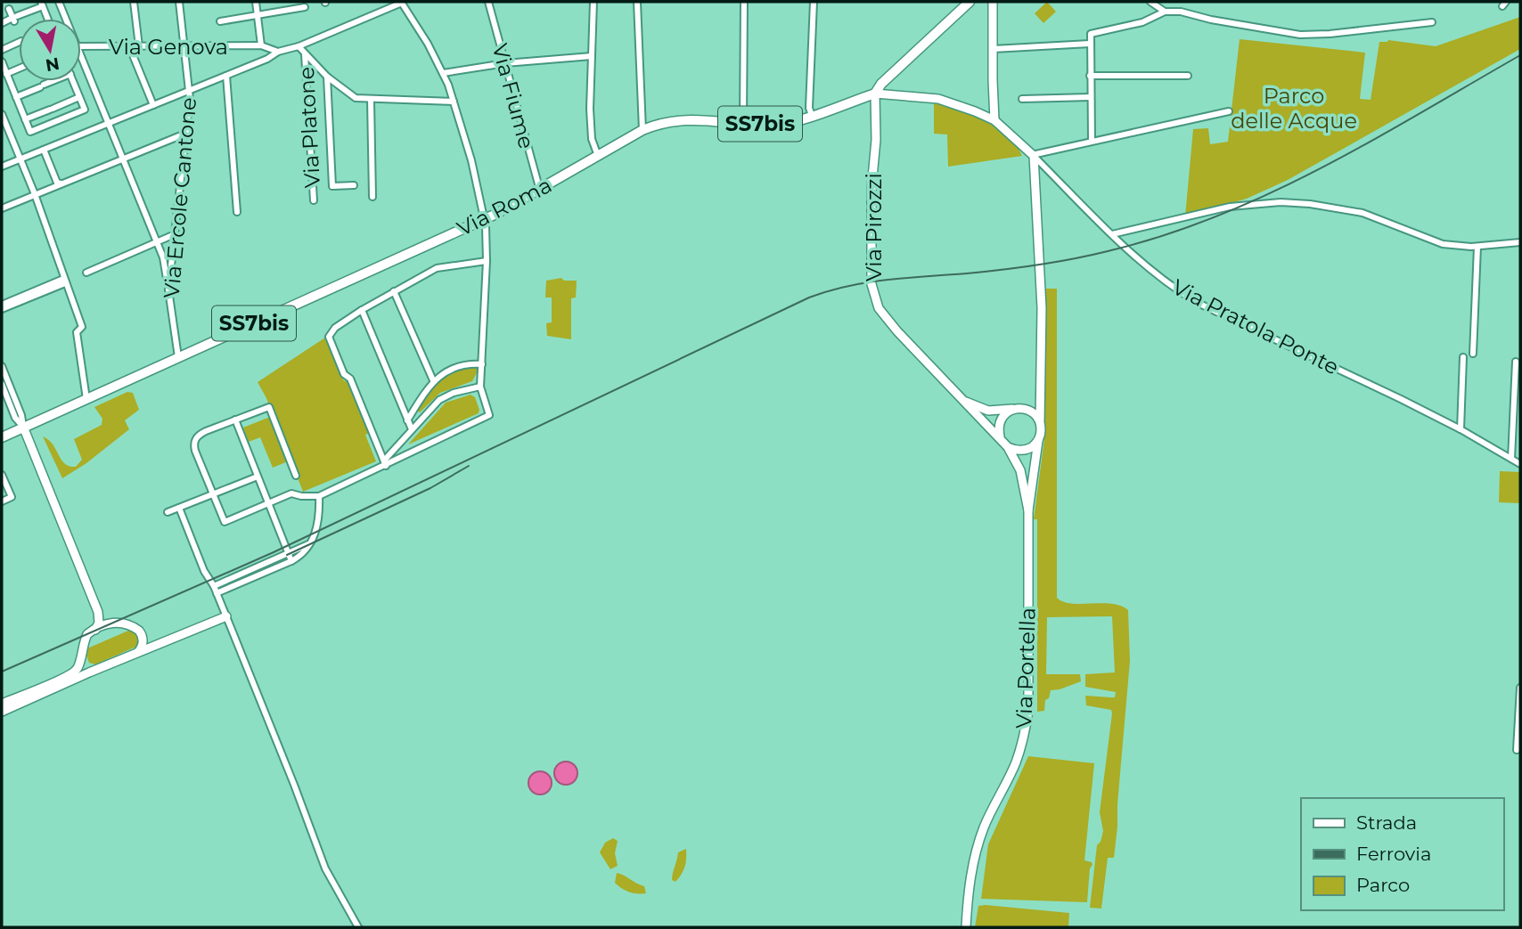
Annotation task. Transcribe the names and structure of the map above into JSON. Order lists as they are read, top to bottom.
{
  "streets": {
    "main road": [
      "SS7bis",
      "Via Roma",
      "Via Pirozzi",
      "Via Pratola Ponte",
      "Via Portella"
    ],
    "street": [
      "Via Genova",
      "Via Fiume",
      "Via Platone",
      "Via Ercole Cantone"
    ]
  },
  "crossings": [
    ["Via Genova", "Via Ercole Cantone"],
    ["Via Fiume", "Via Roma"],
    ["SS7bis", "Via Roma"],
    ["Via Ercole Cantone", "Via Roma"],
    ["Via Roma", "Via Pirozzi"],
    ["Via Roma", "Via Pratola Ponte"],
    ["Via Pirozzi", "Via Pratola Ponte"],
    ["Via Pirozzi", "Via Portella"],
    ["Via Pratola Ponte", "Via Portella"]
  ],
  "parks": ["Parco delle Acque"],
  "legend": ["Strada", "Ferrovia", "Parco"],
  "north": "bottom"
}
